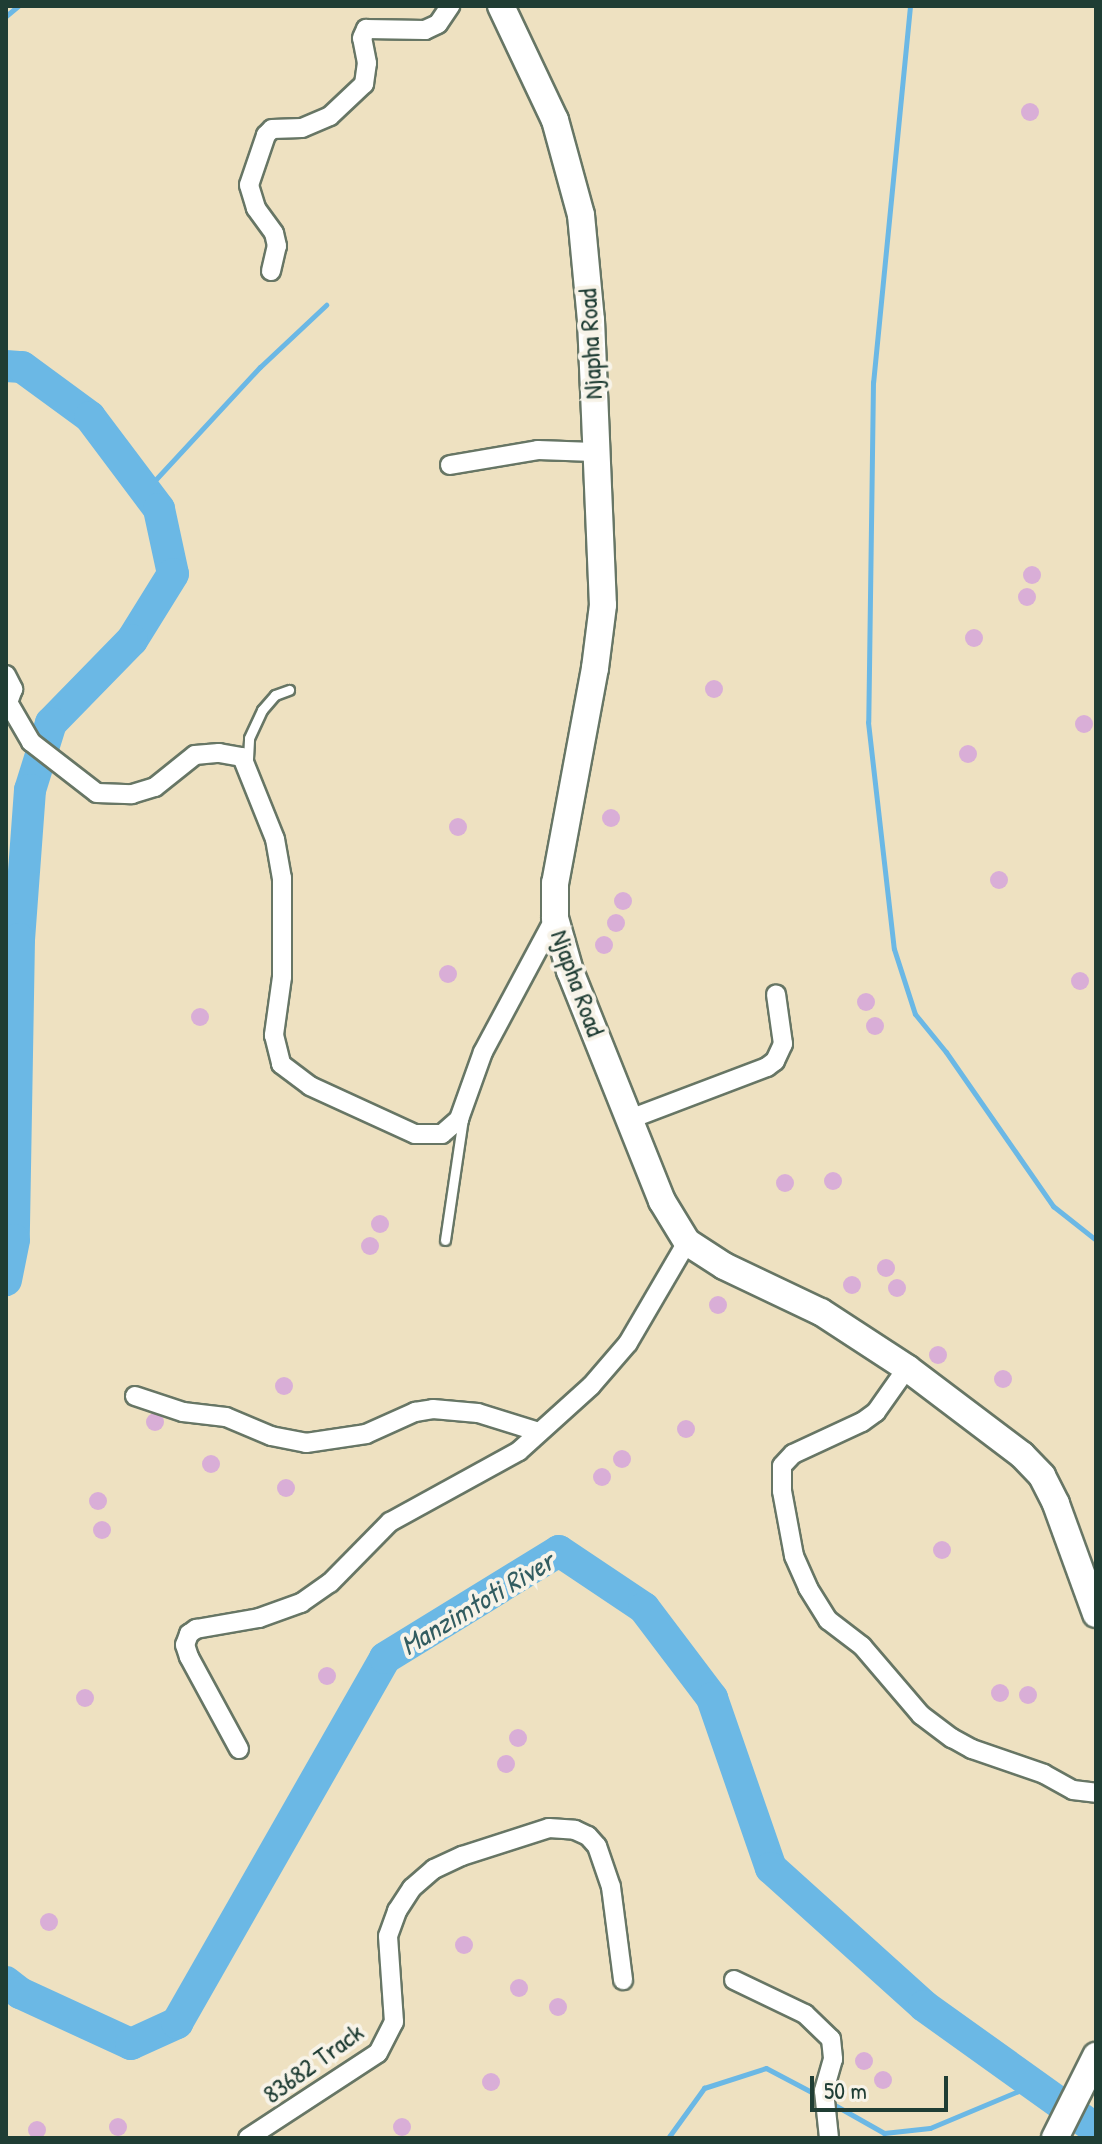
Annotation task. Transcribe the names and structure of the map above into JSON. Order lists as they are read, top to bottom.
{
  "streets": {
    "street": ["Njapha Road", "83682 Track"]
  },
  "water": ["Manzimtoti River"],
  "scale_bar": "50 m"
}
